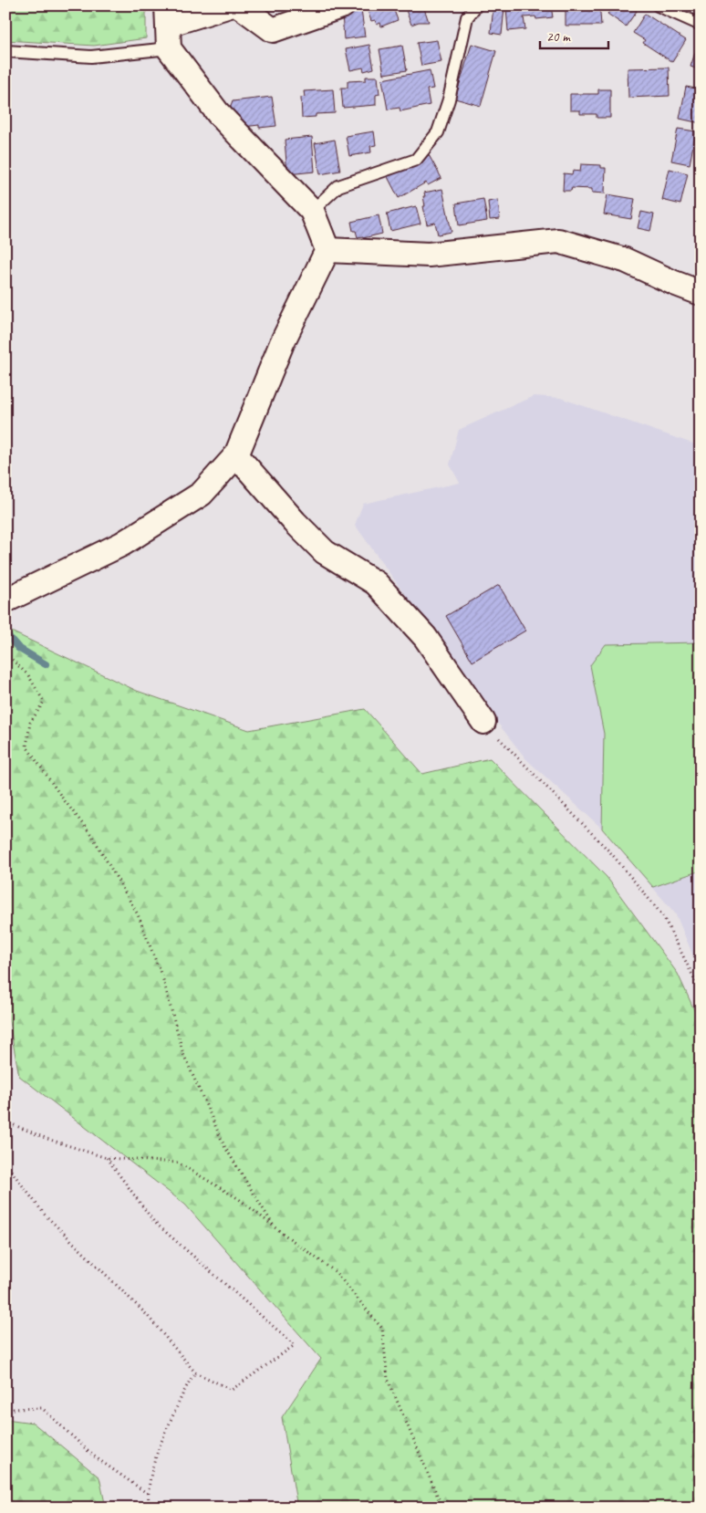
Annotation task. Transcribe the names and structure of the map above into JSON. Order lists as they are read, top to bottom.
{
  "scale_bar": "20 m"
}
